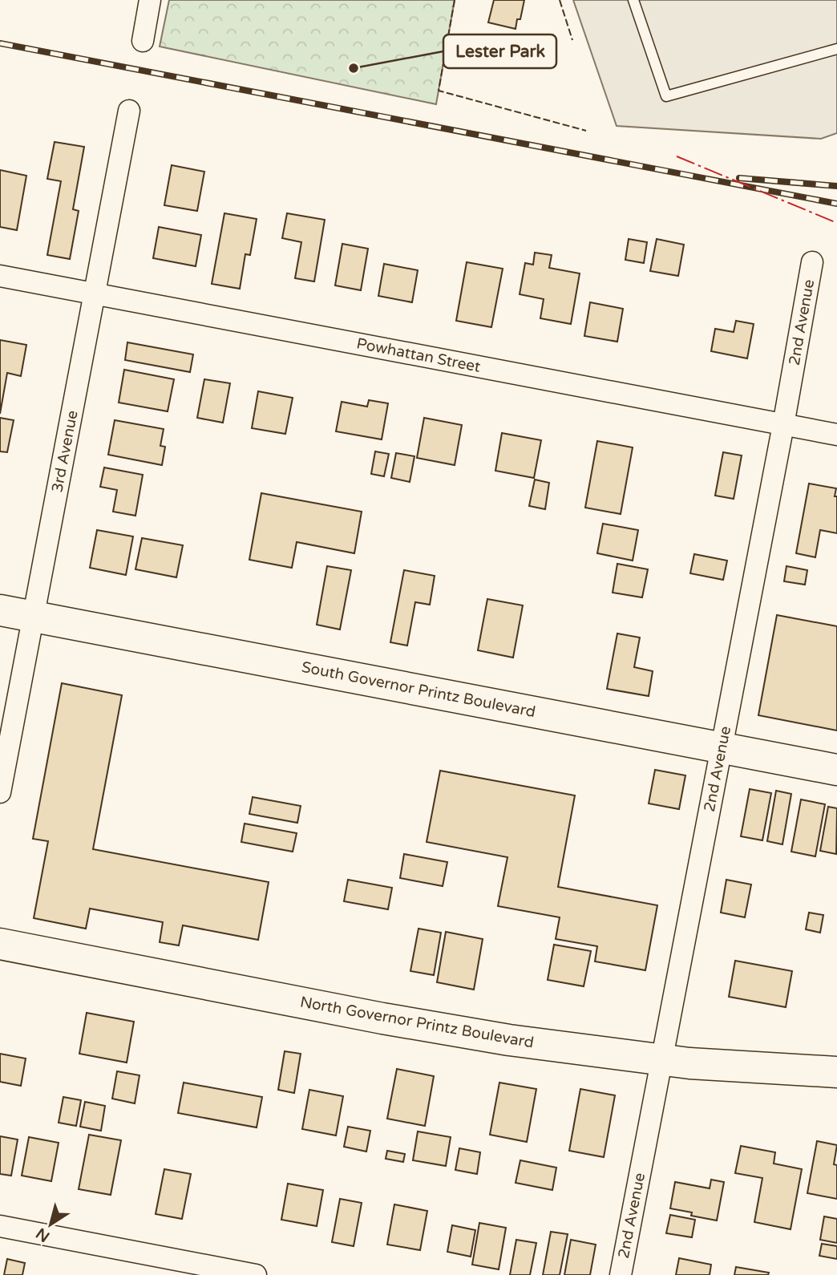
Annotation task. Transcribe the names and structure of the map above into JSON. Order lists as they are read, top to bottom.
{
  "streets": {
    "main road": ["South Governor Printz Boulevard", "North Governor Printz Boulevard"],
    "street": ["2nd Avenue", "Powhattan Street", "3rd Avenue"]
  },
  "crossings": [
    ["2nd Avenue", "Powhattan Street"],
    ["2nd Avenue", "South Governor Printz Boulevard"],
    ["2nd Avenue", "North Governor Printz Boulevard"],
    ["Powhattan Street", "3rd Avenue"],
    ["3rd Avenue", "South Governor Printz Boulevard"]
  ],
  "places": ["Lester Park"],
  "north": "bottom left"
}
